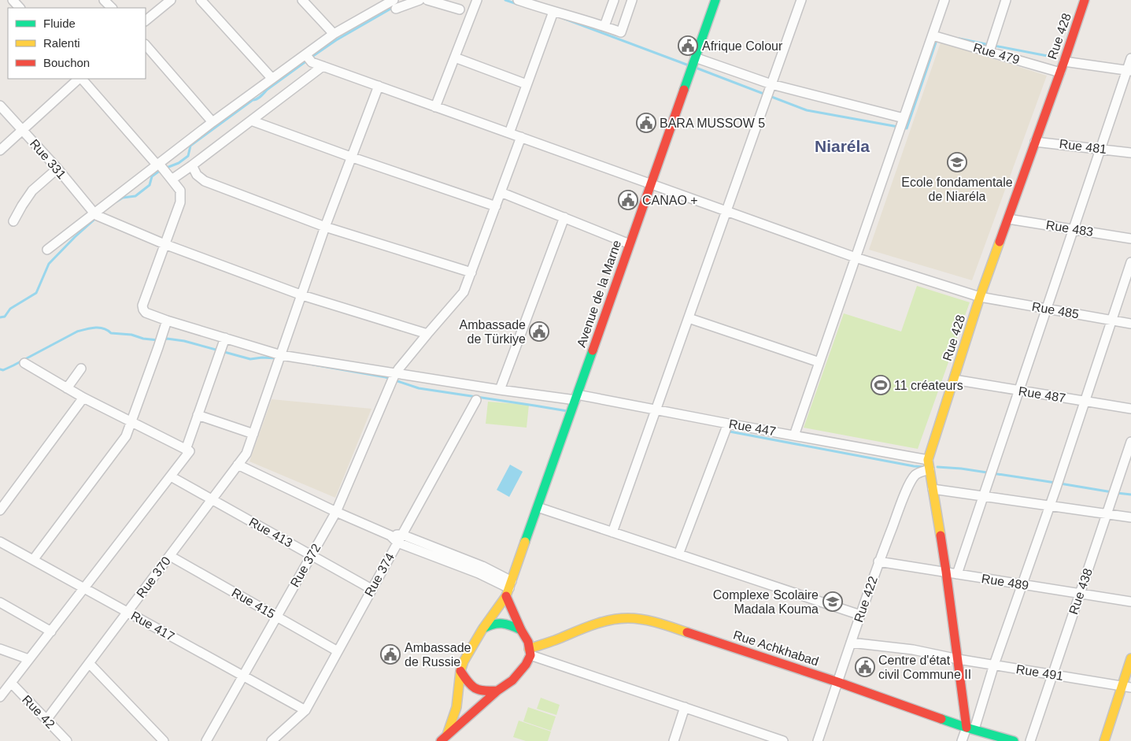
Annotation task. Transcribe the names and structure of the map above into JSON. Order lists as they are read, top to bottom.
{
  "streets": {
    "street": [
      "Rue 428",
      "Rue 479",
      "Rue 481",
      "Rue 331",
      "Rue 483",
      "Avenue de la Marne",
      "Rue 485",
      "Rue 487",
      "Rue 447",
      "Rue 413",
      "Rue 372",
      "Rue 374",
      "Rue 370",
      "Rue 489",
      "Rue 438",
      "Rue 422",
      "Rue 415",
      "Rue 417",
      "Rue Achkhabad",
      "Rue 491",
      "Rue 42"
    ]
  },
  "crossings": [
    ["Rue 428", "Rue 479"],
    ["Rue 428", "Rue 481"],
    ["Rue 428", "Rue 483"],
    ["Rue 428", "Rue 485"],
    ["Rue 428", "Rue 487"],
    ["Rue 428", "Rue 447"],
    ["Rue 428", "Rue 489"],
    ["Rue 428", "Rue 422"],
    ["Rue 428", "Rue Achkhabad"],
    ["Rue 428", "Rue 491"],
    ["Avenue de la Marne", "Rue 485"],
    ["Avenue de la Marne", "Rue 447"],
    ["Avenue de la Marne", "Rue Achkhabad"],
    ["Rue 485", "Rue 372"],
    ["Rue 485", "Rue 370"],
    ["Rue 447", "Rue 372"],
    ["Rue 447", "Rue 370"],
    ["Rue 413", "Rue 372"],
    ["Rue 413", "Rue 374"],
    ["Rue 413", "Rue 370"],
    ["Rue 372", "Rue 415"],
    ["Rue 372", "Rue 417"],
    ["Rue 374", "Rue 415"],
    ["Rue 374", "Rue 417"],
    ["Rue 370", "Rue 415"],
    ["Rue 370", "Rue 417"],
    ["Rue 370", "Rue 42"],
    ["Rue 489", "Rue 438"],
    ["Rue 489", "Rue 422"],
    ["Rue 438", "Rue 491"],
    ["Rue 422", "Rue Achkhabad"],
    ["Rue 422", "Rue 491"]
  ],
  "districts": ["Niaréla"],
  "places": {
    "public building": [
      "Afrique Colour",
      "BARA MUSSOW 5",
      "CANAO +",
      "Ambassade de Türkiye",
      "Ambassade de Russie",
      "Centre d'état civil Commune II"
    ],
    "school or university": ["Ecole fondamentale de Niaréla", "Complexe Scolaire Madala Kouma"],
    "sports": ["11 créateurs"]
  },
  "legend": ["Fluide", "Ralenti", "Bouchon"]
}
